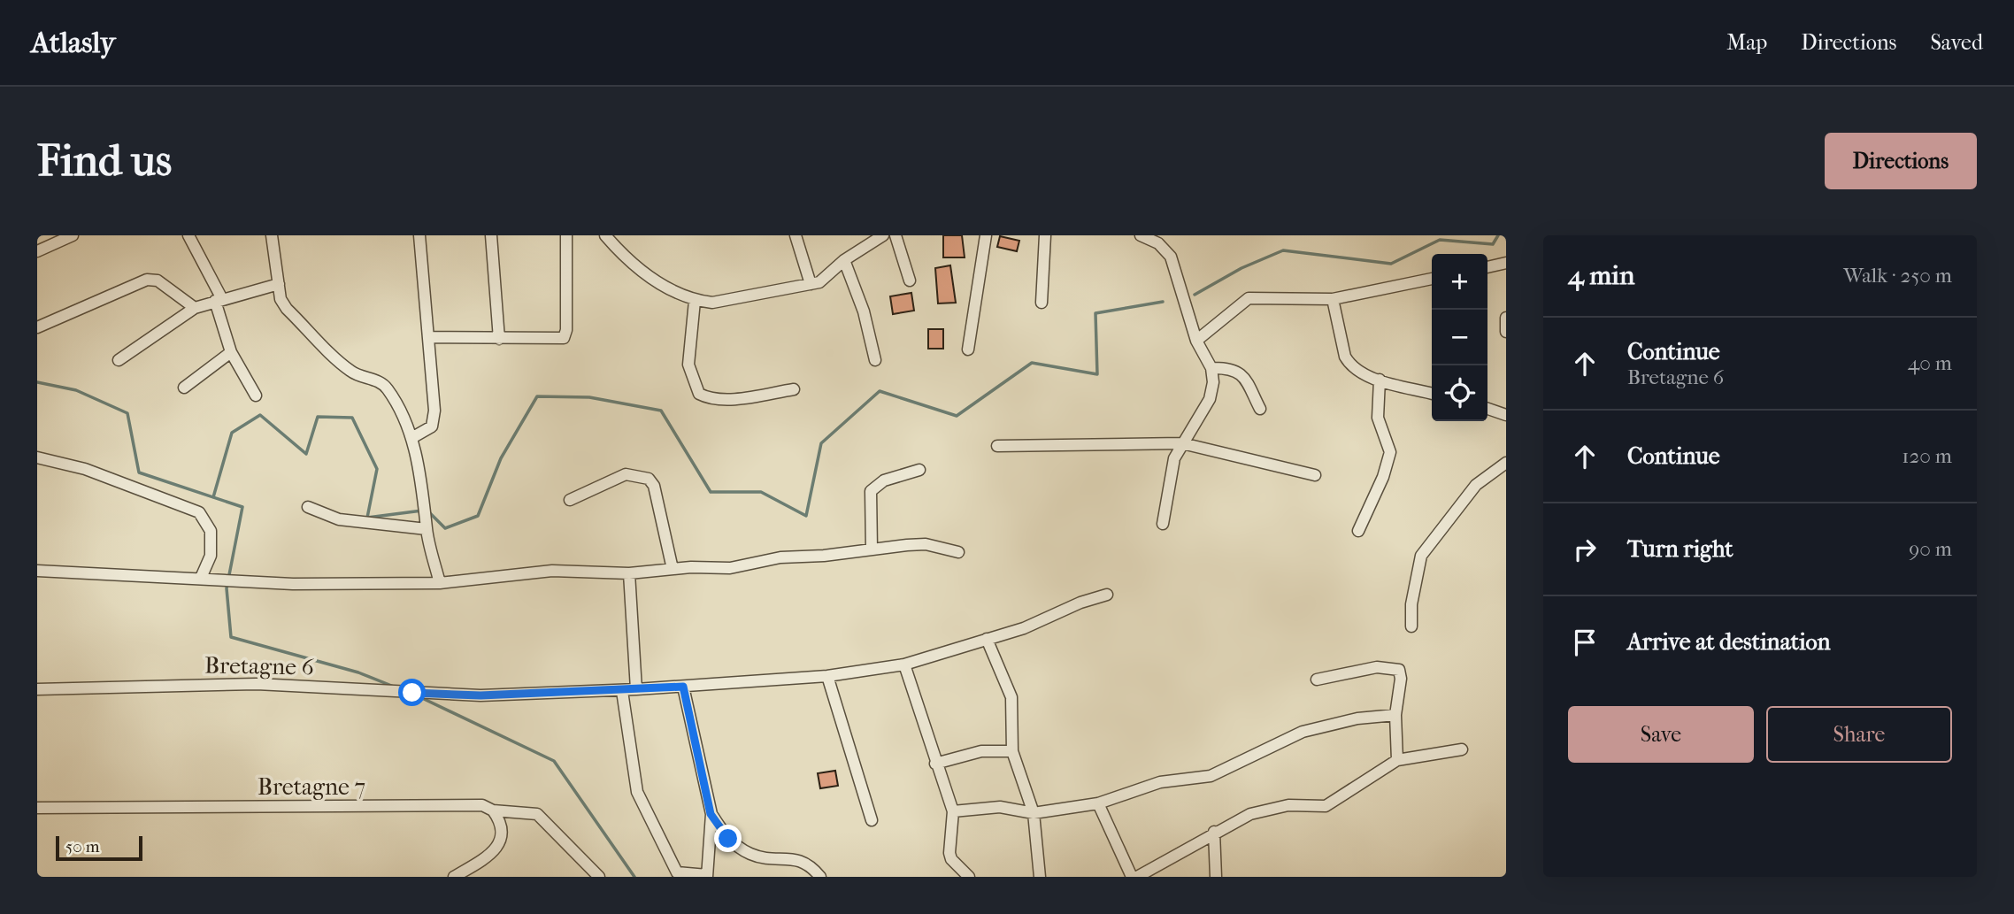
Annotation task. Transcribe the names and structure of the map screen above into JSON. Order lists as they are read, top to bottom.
{
  "streets": {
    "street": ["Bretagne 6", "Bretagne 7"]
  },
  "scale_bar": "50 m",
  "page": {
    "header": "Atlasly",
    "nav": ["Map", "Directions", "Saved"],
    "buttons": [
      "Directions",
      ["Save", "Share"]
    ],
    "title": "Find us",
    "heading": ["4 min", "Walk · 250 m"],
    "map_buttons": ["+", "−"],
    "list": [
      ["Continue", "Bretagne 6", "40 m"],
      ["Continue", "120 m"],
      ["Turn right", "90 m"],
      "Arrive at destination"
    ],
    "scale": "50 m"
  }
}
